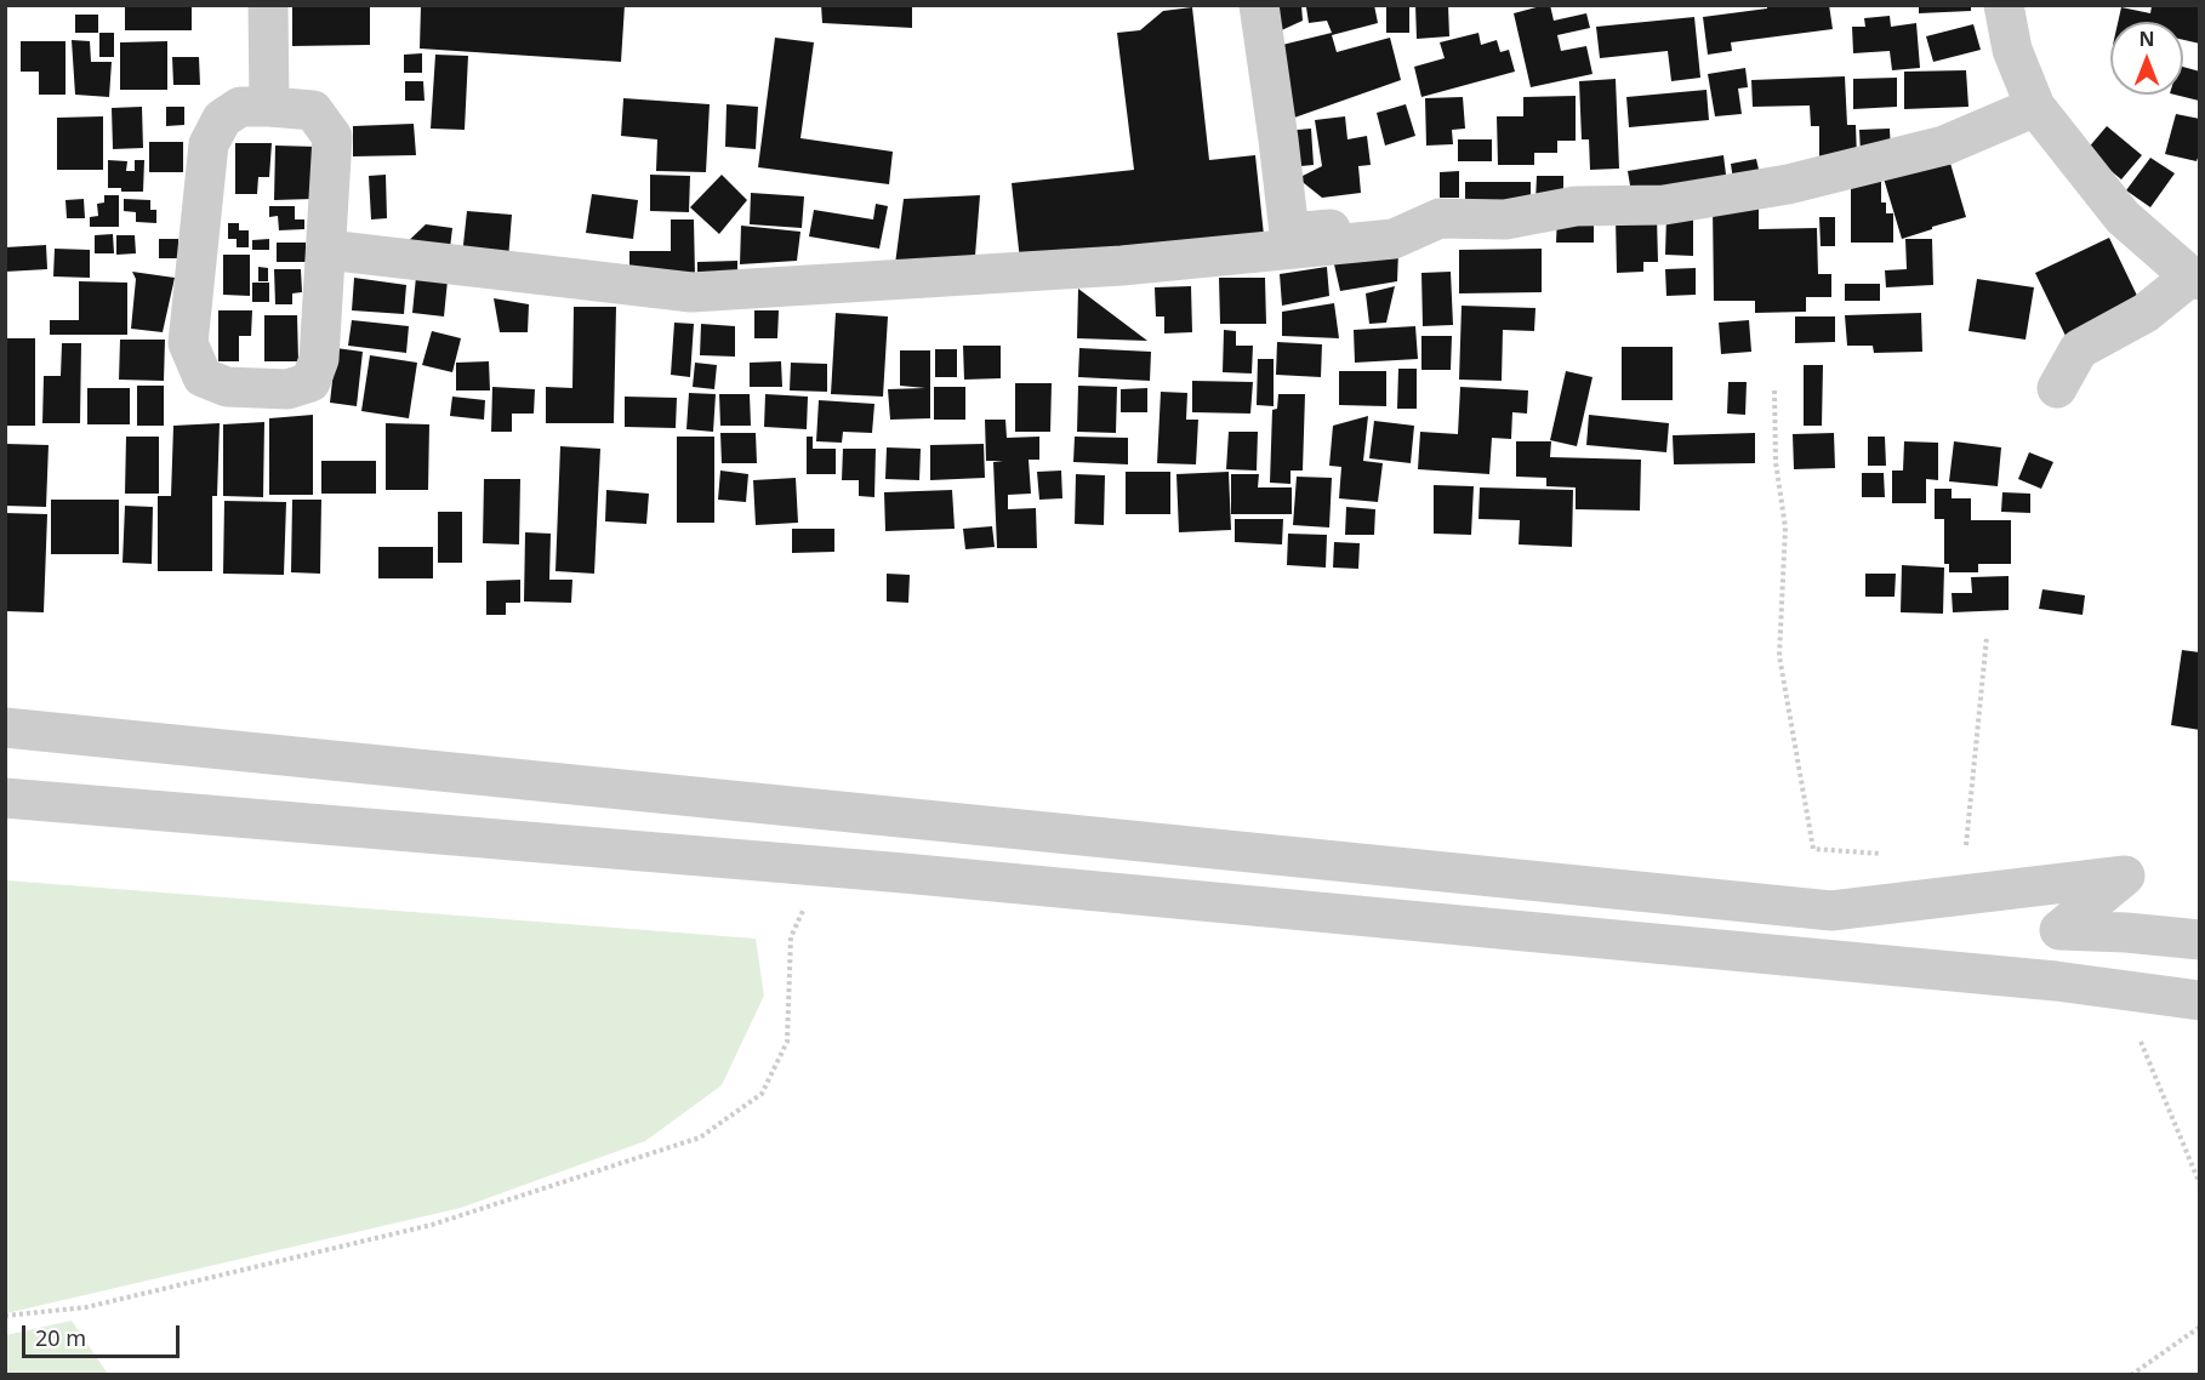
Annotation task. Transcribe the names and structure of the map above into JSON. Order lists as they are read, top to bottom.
{
  "scale_bar": "20 m",
  "north": "top"
}
